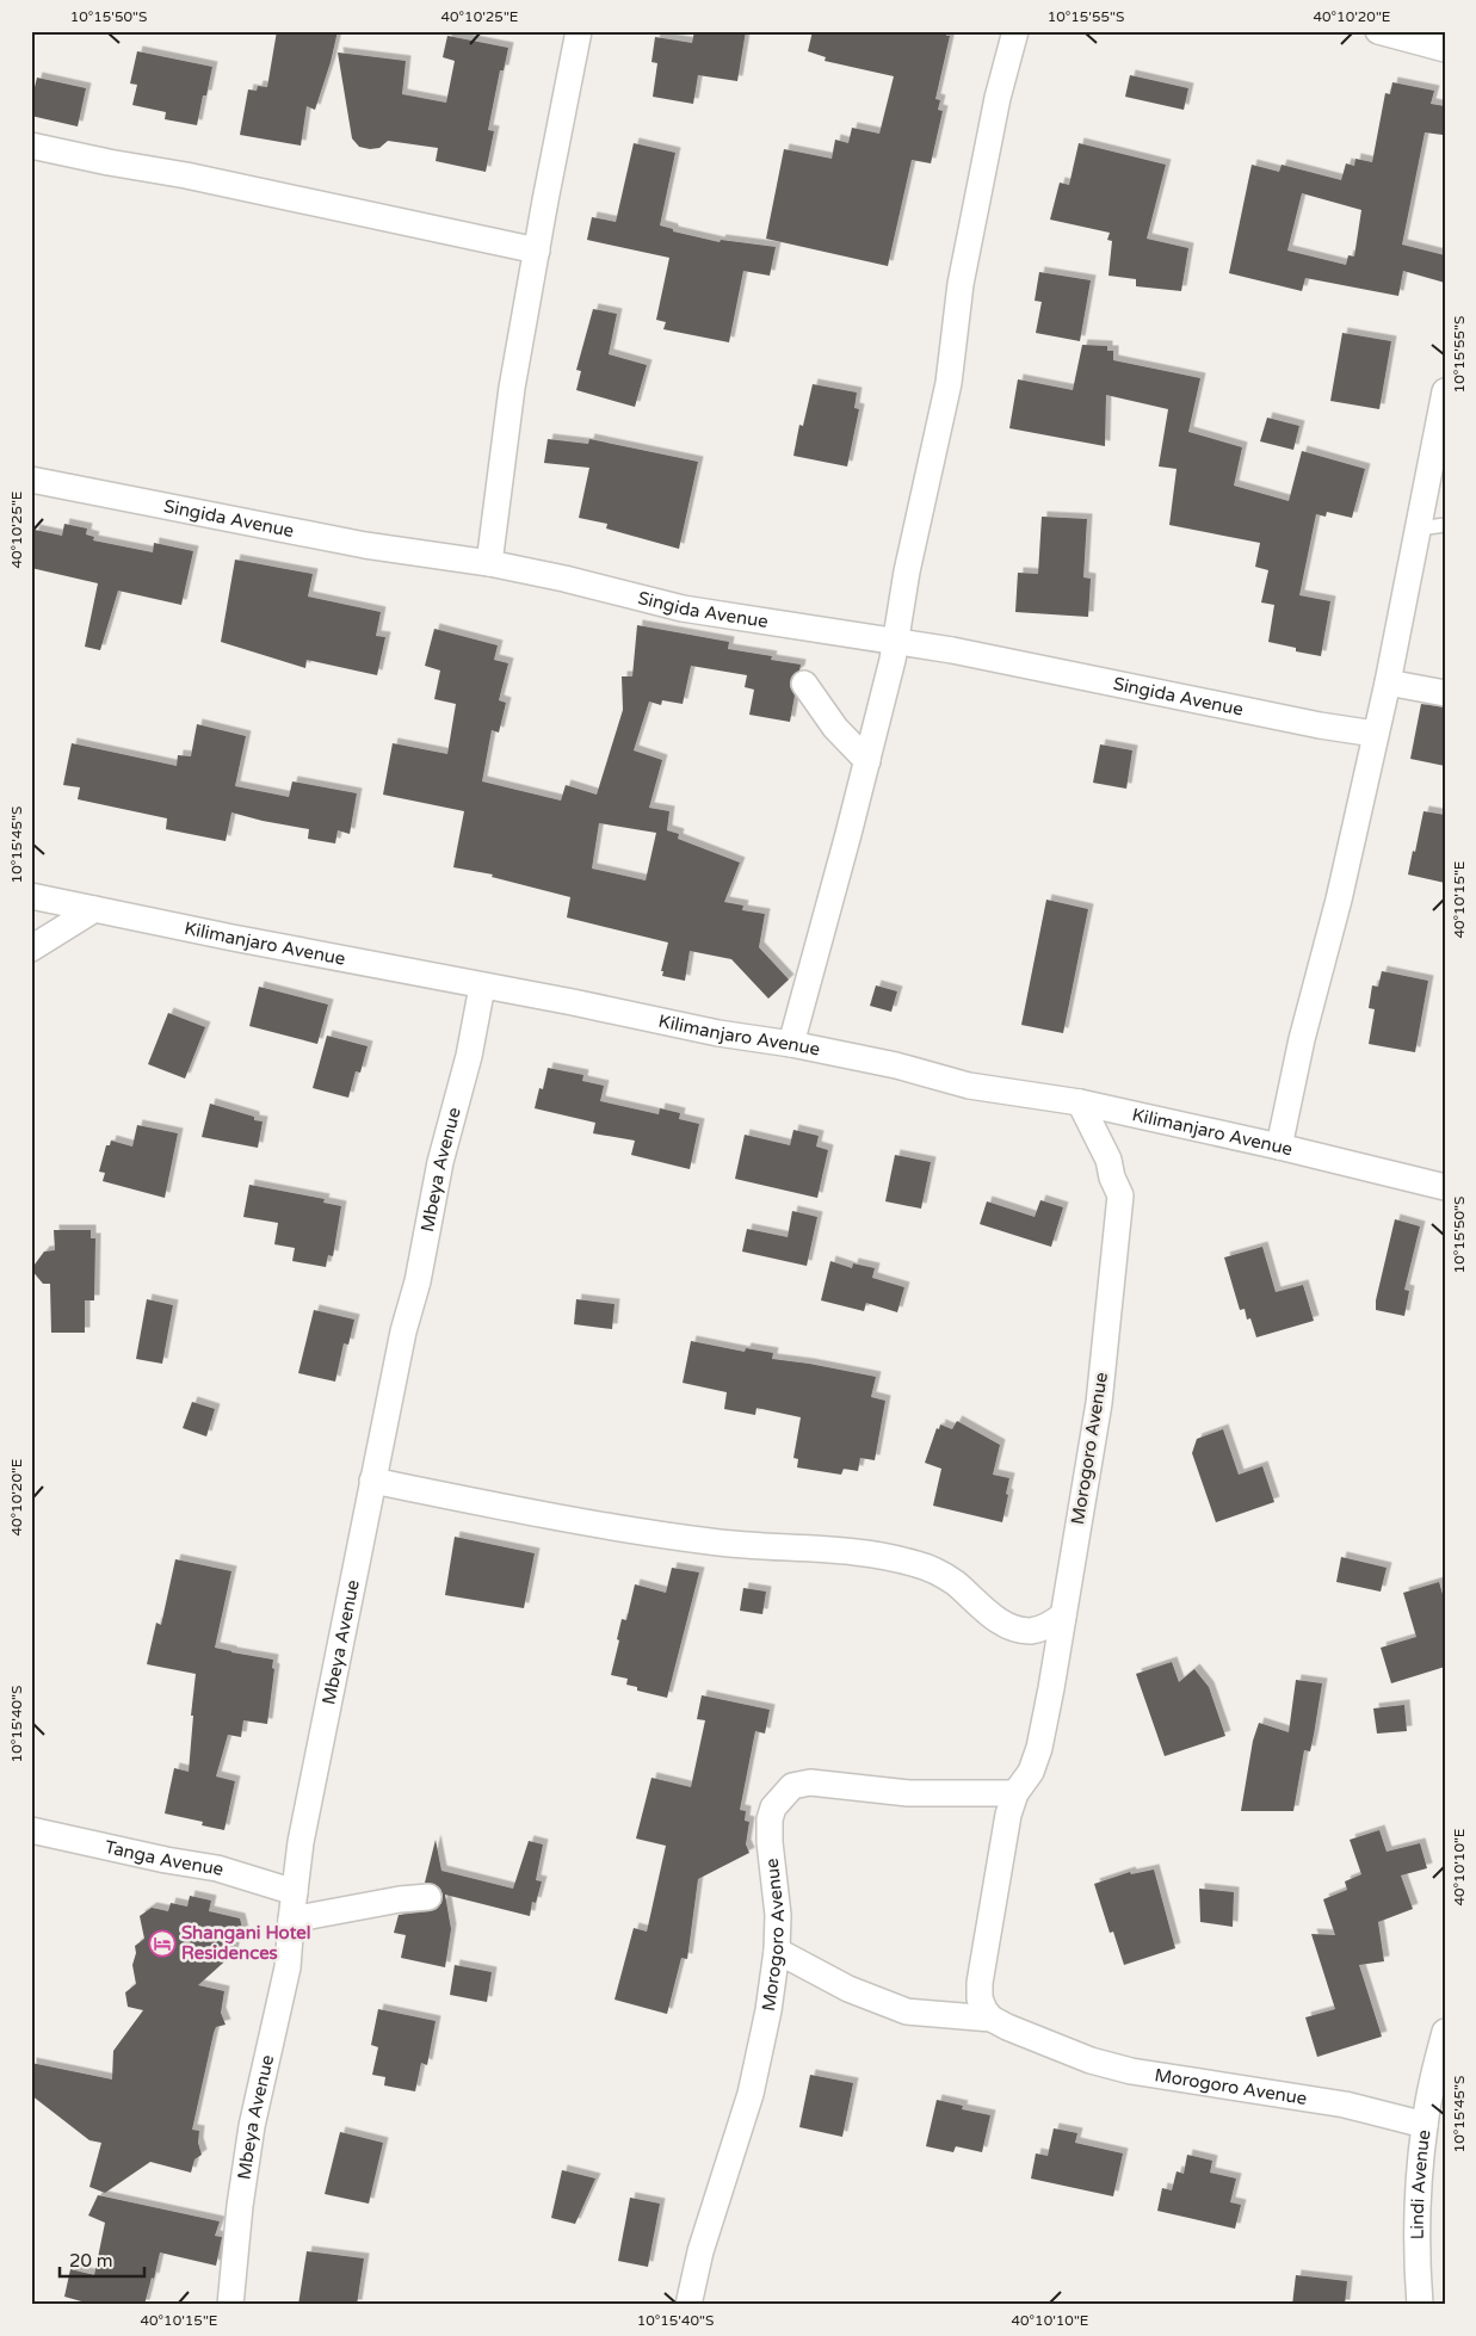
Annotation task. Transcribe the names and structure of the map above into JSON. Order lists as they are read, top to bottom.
{
  "streets": {
    "street": [
      "Singida Avenue",
      "Kilimanjaro Avenue",
      "Mbeya Avenue",
      "Morogoro Avenue",
      "Tanga Avenue",
      "Lindi Avenue"
    ]
  },
  "crossings": [
    ["Kilimanjaro Avenue", "Mbeya Avenue"],
    ["Kilimanjaro Avenue", "Morogoro Avenue"],
    ["Mbeya Avenue", "Tanga Avenue"],
    ["Morogoro Avenue", "Lindi Avenue"]
  ],
  "places": {
    "hotel": ["Shangani Hotel Residences"]
  },
  "scale_bar": "20 m",
  "coordinates": [
    "10°15'50\"S",
    "40°10'25\"E",
    "10°15'55\"S",
    "40°10'20\"E",
    "10°15'45\"S",
    "40°10'15\"E",
    "10°15'40\"S",
    "40°10'10\"E"
  ]
}
